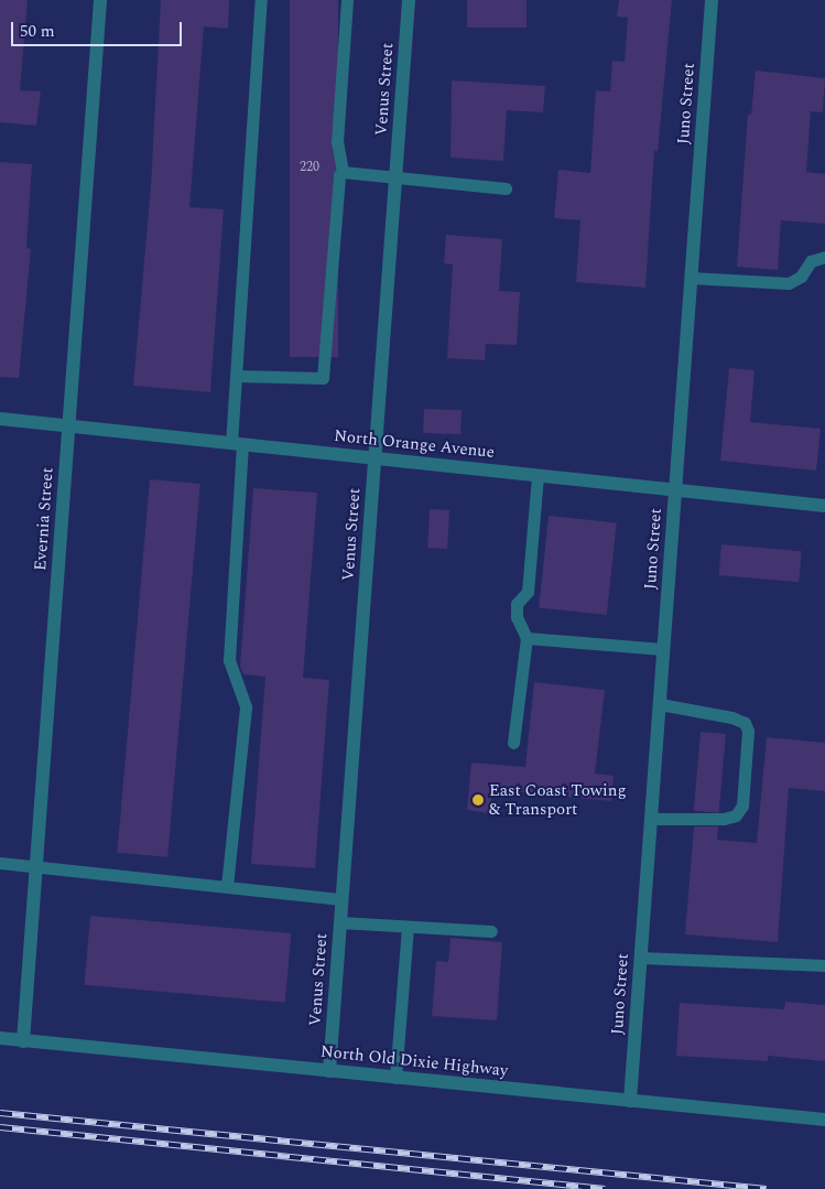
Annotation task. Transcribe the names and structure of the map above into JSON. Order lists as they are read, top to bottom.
{
  "streets": {
    "street": [
      "Venus Street",
      "Juno Street",
      "North Orange Avenue",
      "Evernia Street",
      "North Old Dixie Highway"
    ]
  },
  "crossings": [
    ["Venus Street", "North Orange Avenue"],
    ["Venus Street", "North Old Dixie Highway"],
    ["Juno Street", "North Orange Avenue"],
    ["Juno Street", "North Old Dixie Highway"],
    ["North Orange Avenue", "Evernia Street"],
    ["Evernia Street", "North Old Dixie Highway"]
  ],
  "places": ["East Coast Towing & Transport"],
  "house_numbers": ["220"],
  "scale_bar": "50 m"
}
